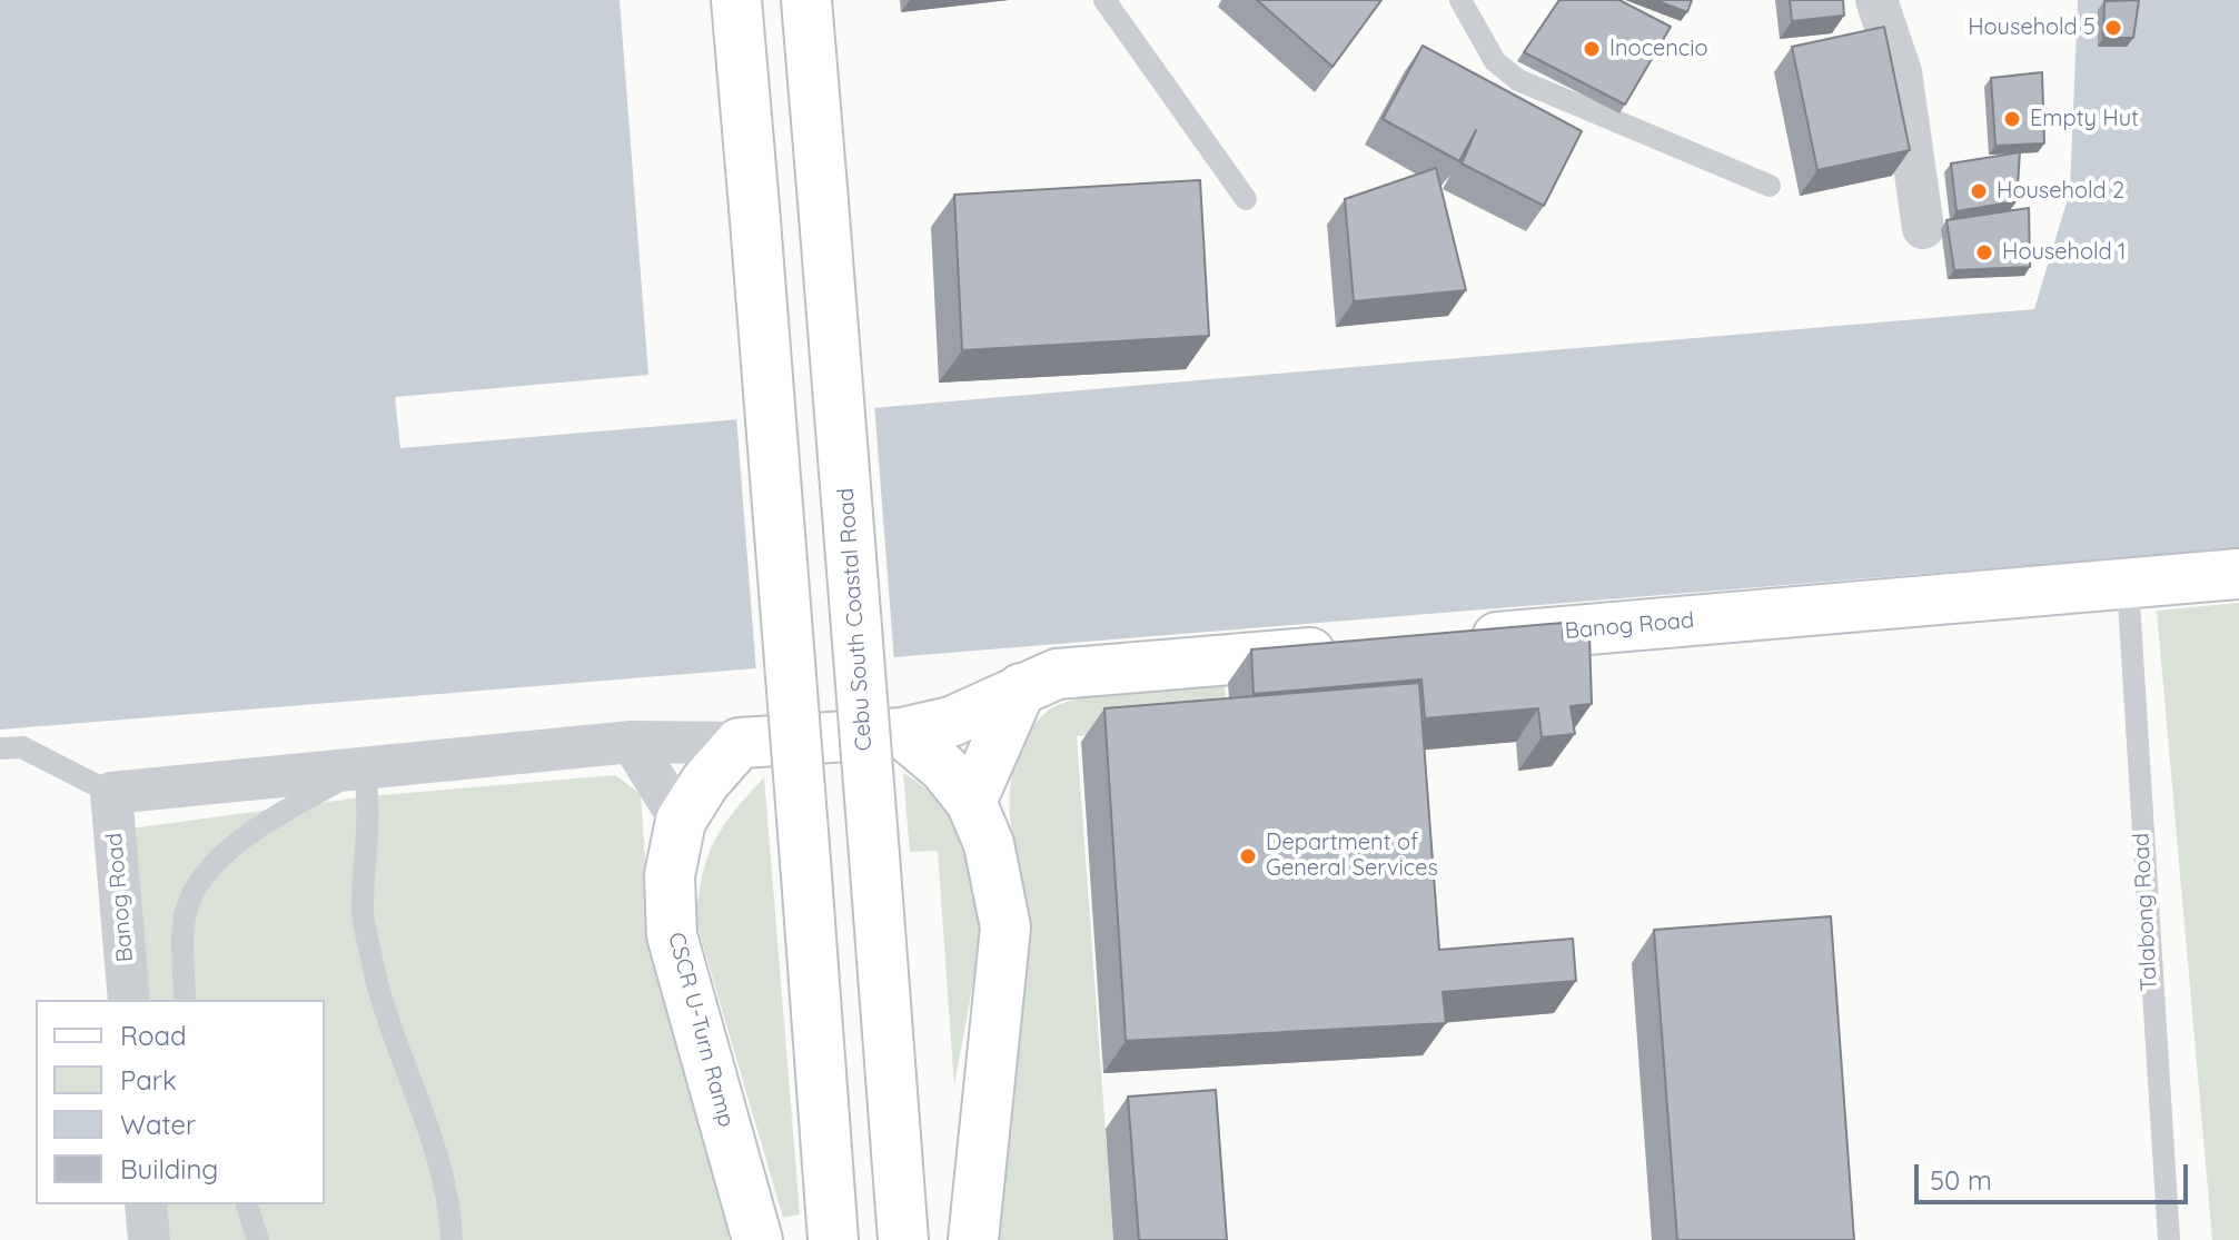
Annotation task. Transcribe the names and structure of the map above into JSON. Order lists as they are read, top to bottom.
{
  "streets": {
    "main road": ["Cebu South Coastal Road", "Banog Road", "CSCR U-Turn Ramp"],
    "lane": ["Talabong Road"]
  },
  "crossings": [
    ["Banog Road", "Talabong Road"]
  ],
  "places": [
    "Household 5",
    "Inocencio",
    "Empty Hut",
    "Household 2",
    "Household 1",
    "Department of General Services"
  ],
  "legend": [
    "Road",
    "Park",
    "Water",
    "Building"
  ],
  "scale_bar": "50 m"
}
